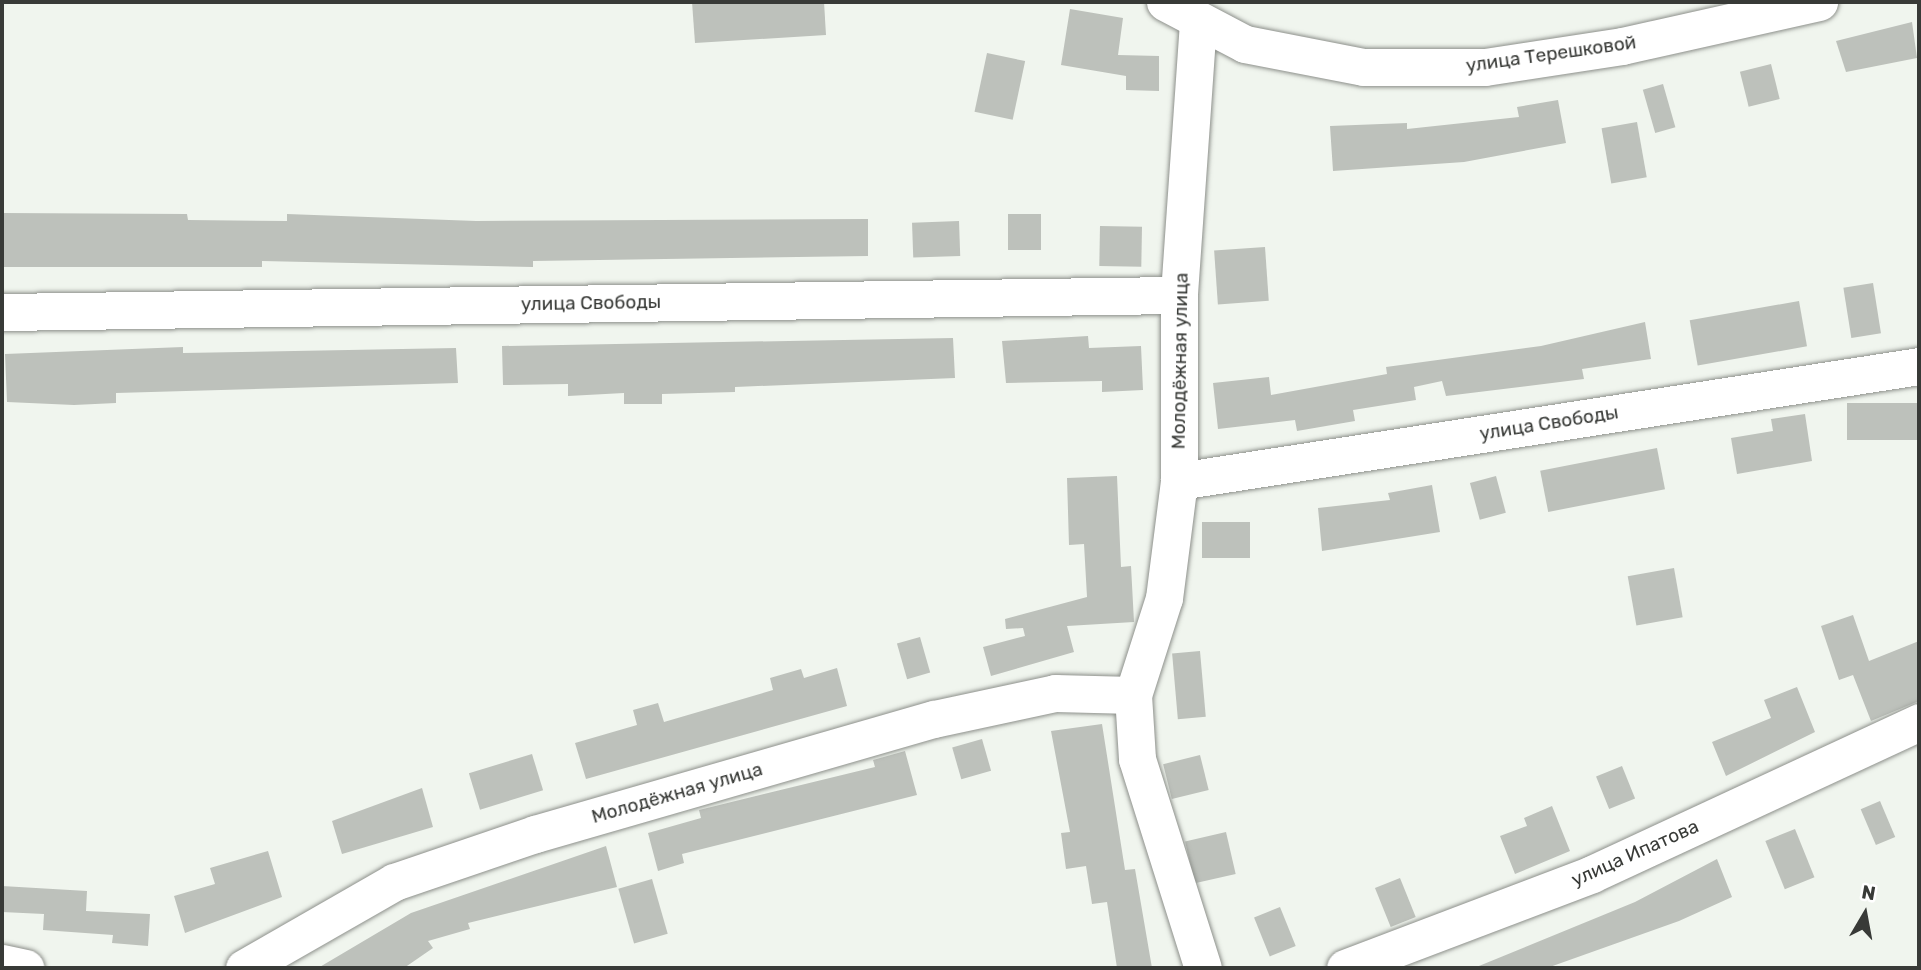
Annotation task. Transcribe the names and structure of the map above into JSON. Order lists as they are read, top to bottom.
{
  "streets": {
    "street": [
      "улица Терешковой",
      "улица Свободы",
      "Молодёжная улица",
      "улица Ипатова"
    ]
  },
  "crossings": [
    ["улица Терешковой", "Молодёжная улица"],
    ["улица Свободы", "Молодёжная улица"]
  ],
  "north": "top"
}
